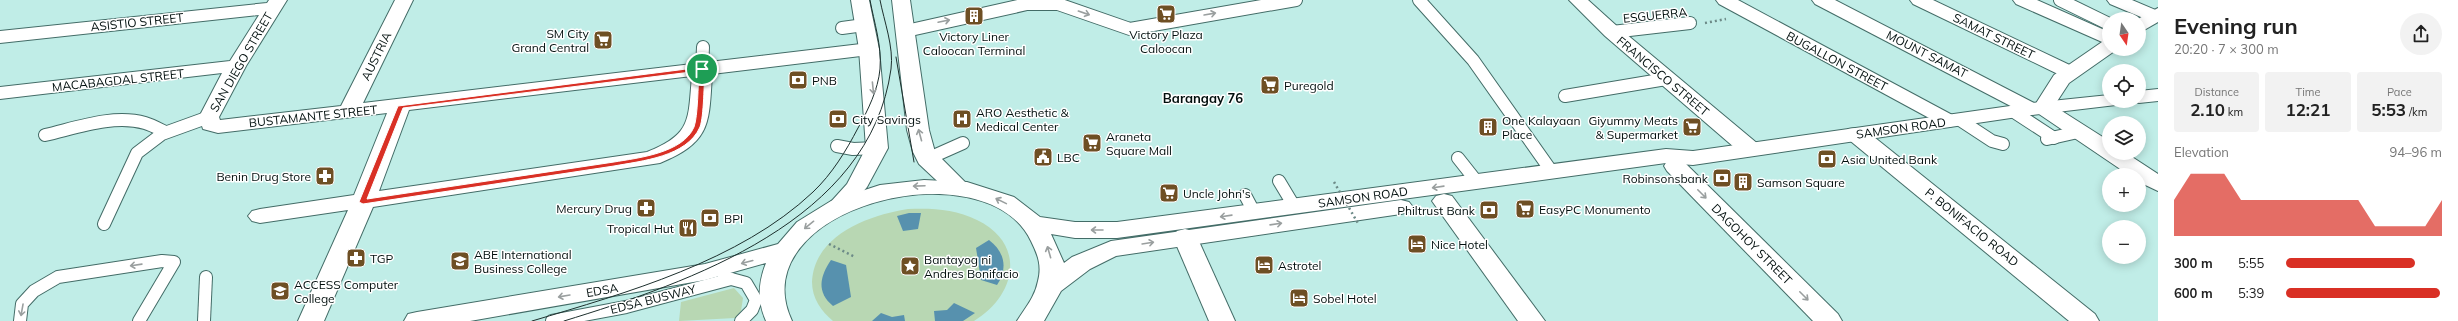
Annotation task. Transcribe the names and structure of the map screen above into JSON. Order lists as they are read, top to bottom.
{
  "streets": {
    "main road": [
      "ASISTIO STREET",
      "SAMAT STREET",
      "MOUNT SAMAT",
      "AUSTRIA",
      "BUGALLON STREET",
      "SAN DIEGO STREET",
      "FRANCISCO STREET",
      "MACABAGDAL STREET",
      "BUSTAMANTE STREET",
      "SAMSON ROAD",
      "P. BONIFACIO ROAD",
      "DAGOHOY STREET",
      "EDSA"
    ],
    "lane": ["ESGUERRA", "EDSA BUSWAY"]
  },
  "crossings": [
    ["ESGUERRA", "BUGALLON STREET"],
    ["ESGUERRA", "FRANCISCO STREET"],
    ["ASISTIO STREET", "SAN DIEGO STREET"],
    ["MOUNT SAMAT", "SAMSON ROAD"],
    ["AUSTRIA", "BUSTAMANTE STREET"],
    ["BUGALLON STREET", "SAMSON ROAD"],
    ["SAN DIEGO STREET", "MACABAGDAL STREET"],
    ["SAN DIEGO STREET", "BUSTAMANTE STREET"],
    ["FRANCISCO STREET", "SAMSON ROAD"],
    ["SAMSON ROAD", "P. BONIFACIO ROAD"],
    ["SAMSON ROAD", "DAGOHOY STREET"]
  ],
  "one_way": ["DAGOHOY STREET", "EDSA"],
  "districts": ["Barangay 76"],
  "places": {
    "supermarket": [
      "Victory Plaza Caloocan",
      "SM City Grand Central",
      "Puregold",
      "Giyummy Meats & Supermarket",
      "Araneta Square Mall",
      "Uncle John's",
      "EasyPC Monumento"
    ],
    "building": ["Victory Liner Caloocan Terminal", "One Kalayaan Place", "Samson Square"],
    "bank": [
      "PNB",
      "City Savings",
      "Asia United Bank",
      "Robinsonsbank",
      "Philtrust Bank",
      "BPI"
    ],
    "hospital": ["ARO Aesthetic & Medical Center"],
    "public building": ["LBC"],
    "pharmacy": ["Benin Drug Store", "Mercury Drug", "TGP"],
    "restaurant": ["Tropical Hut"],
    "hotel": ["Nice Hotel", "Astrotel", "Sobel Hotel"],
    "school or university": ["ABE International Business College", "ACCESS Computer College"],
    "place": ["Bantayog ni Andres Bonifacio"]
  },
  "north": "bottom",
  "page": {
    "heading": ["Evening run", "20:20 · 7 × 300 m"],
    "map_buttons": ["+", "−"],
    "stats": [
      ["Distance", "2.10 km"],
      ["Time", "12:21"],
      ["Pace", "5:53 /km"]
    ],
    "chart": ["Elevation", "94–96 m"],
    "list": [
      {
        "name": "300 m",
        "note": "5:55"
      },
      {
        "name": "600 m",
        "note": "5:39"
      }
    ]
  }
}
